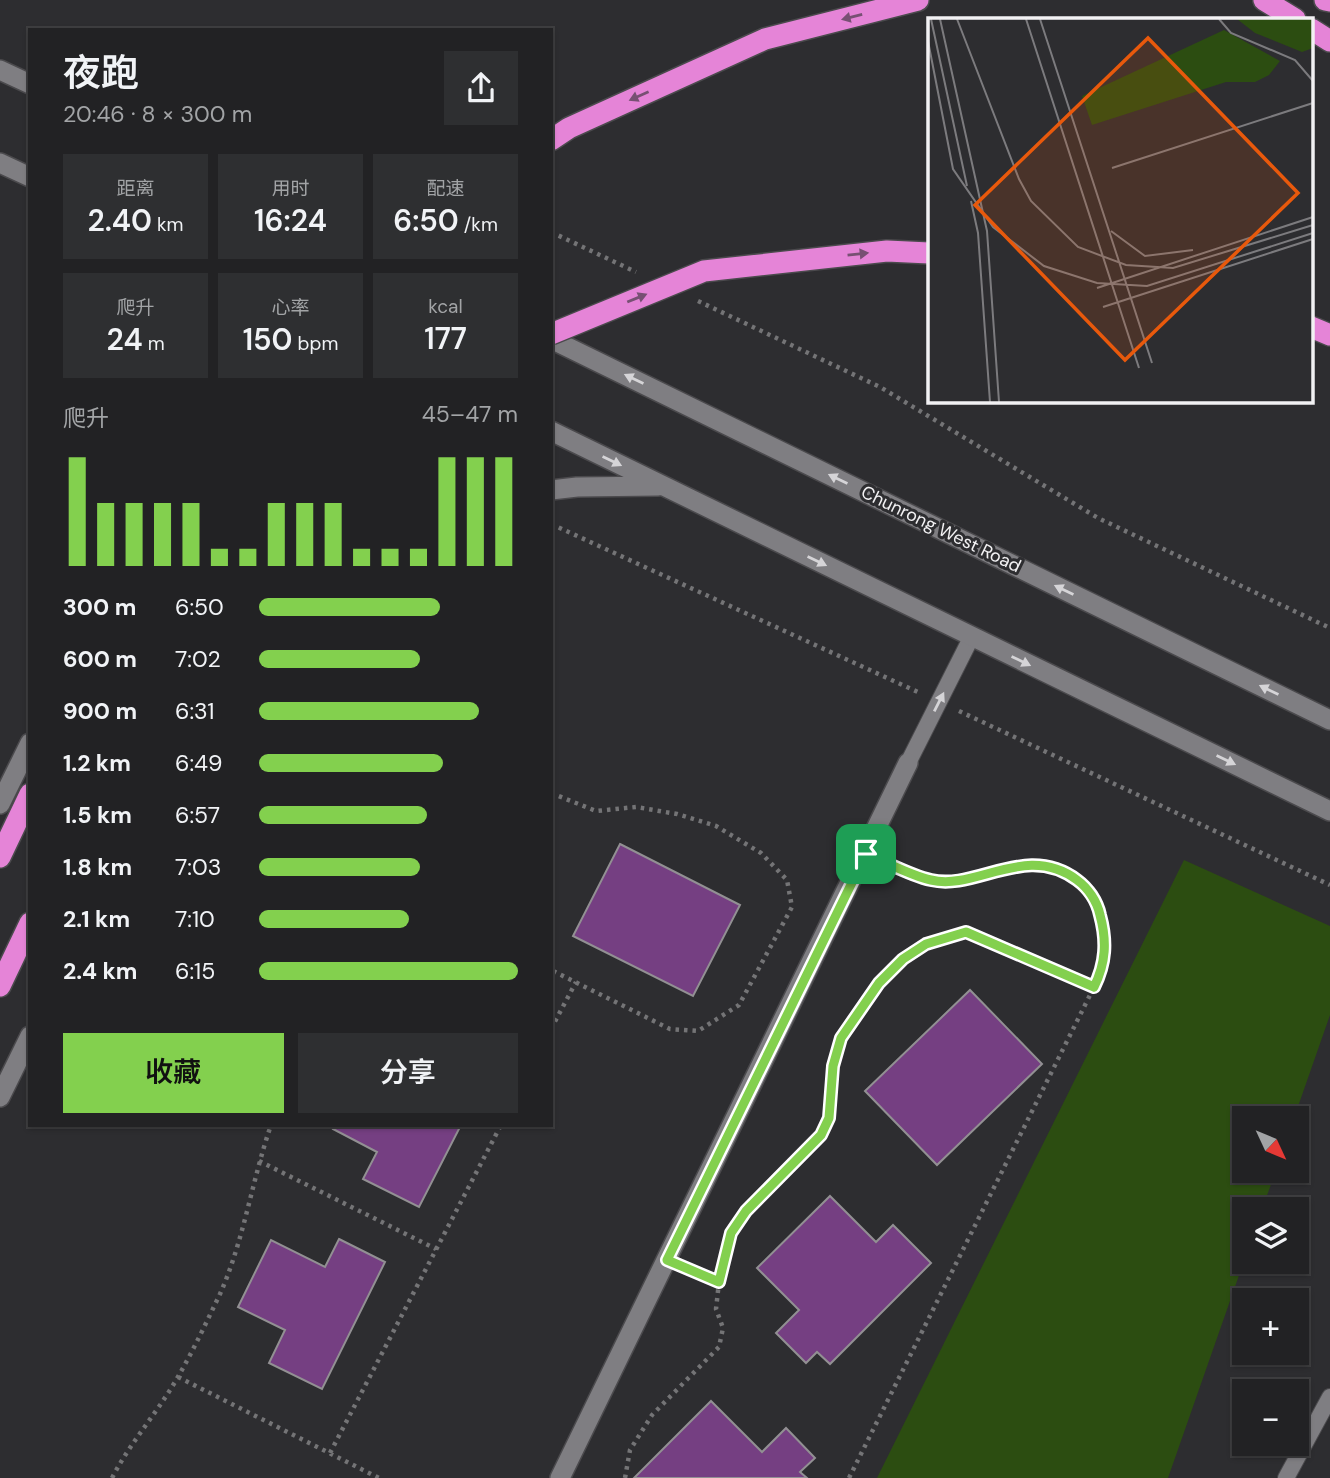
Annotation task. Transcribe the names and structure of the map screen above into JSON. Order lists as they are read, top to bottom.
{
  "streets": {
    "main road": ["Chunrong West Road"]
  },
  "north": "bottom right",
  "page": {
    "heading": ["夜跑", "20:46 · 8 × 300 m"],
    "stats": [
      ["距离", "2.40 km"],
      ["用时", "16:24"],
      ["配速", "6:50 /km"],
      ["爬升", "24 m"],
      ["心率", "150 bpm"],
      ["kcal", "177"]
    ],
    "chart": ["爬升", "45–47 m"],
    "list": [
      {
        "name": "300 m",
        "note": "6:50"
      },
      {
        "name": "600 m",
        "note": "7:02"
      },
      {
        "name": "900 m",
        "note": "6:31"
      },
      {
        "name": "1.2 km",
        "note": "6:49"
      },
      {
        "name": "1.5 km",
        "note": "6:57"
      },
      {
        "name": "1.8 km",
        "note": "7:03"
      },
      {
        "name": "2.1 km",
        "note": "7:10"
      },
      {
        "name": "2.4 km",
        "note": "6:15"
      }
    ],
    "buttons": ["收藏", "分享"],
    "map_buttons": ["+", "−"]
  }
}
